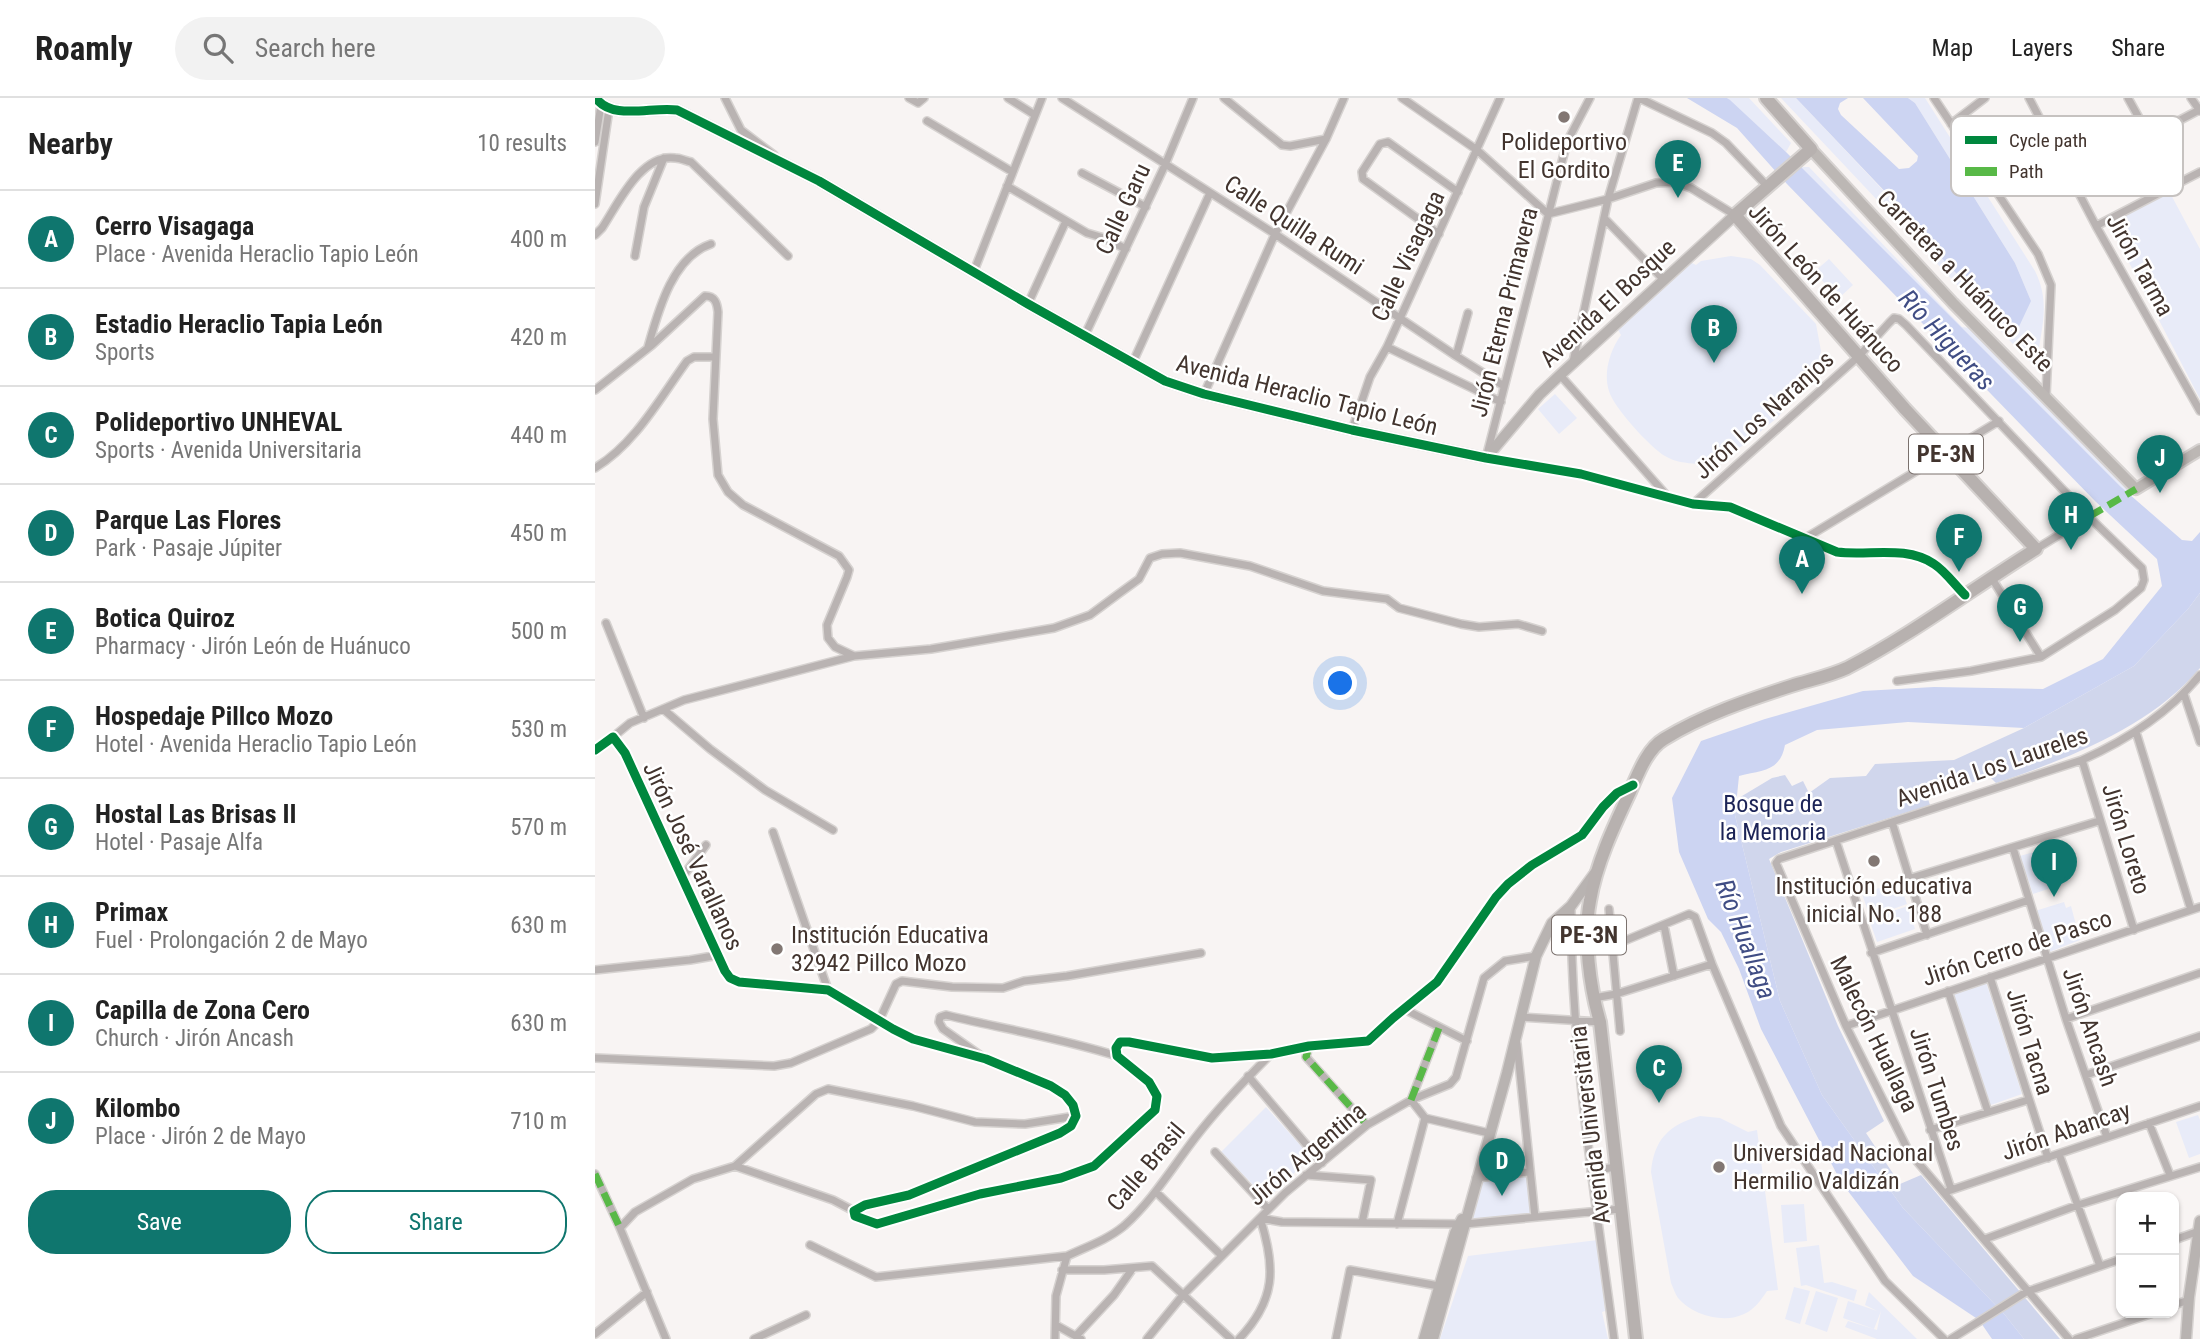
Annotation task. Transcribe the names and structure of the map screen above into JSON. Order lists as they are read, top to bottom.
{
  "streets": {
    "highway": [
      "Carretera a Huánuco Este",
      "Jirón León de Huánuco",
      "Avenida El Bosque",
      "PE-3N",
      "Avenida Universitaria"
    ],
    "street": [
      "Calle Garu",
      "Calle Quilla Rumi",
      "Calle Visagaga",
      "Jirón Tarma",
      "Jirón Eterna Primavera",
      "Avenida Heraclio Tapio León",
      "Jirón Los Naranjos",
      "Avenida Los Laureles",
      "Jirón Loreto",
      "Jirón José Varallanos",
      "Jirón Cerro de Pasco",
      "Jirón Ancash",
      "Malecón Huallaga",
      "Jirón Tacna",
      "Jirón Tumbes",
      "Jirón Abancay",
      "Jirón Argentina",
      "Calle Brasil"
    ]
  },
  "crossings": [
    ["Calle Garu", "Calle Quilla Rumi"],
    ["Calle Garu", "Avenida Heraclio Tapio León"],
    ["Calle Quilla Rumi", "Calle Visagaga"],
    ["Calle Quilla Rumi", "Jirón Eterna Primavera"],
    ["Calle Visagaga", "Avenida Heraclio Tapio León"],
    ["Carretera a Huánuco Este", "Avenida El Bosque"],
    ["Jirón León de Huánuco", "Avenida El Bosque"],
    ["Jirón León de Huánuco", "Jirón Eterna Primavera"],
    ["Jirón León de Huánuco", "Jirón Los Naranjos"],
    ["Jirón León de Huánuco", "PE-3N"],
    ["Avenida El Bosque", "Jirón Eterna Primavera"],
    ["Avenida El Bosque", "Avenida Heraclio Tapio León"],
    ["Jirón Eterna Primavera", "Avenida Heraclio Tapio León"],
    ["Avenida Heraclio Tapio León", "Jirón Los Naranjos"],
    ["Avenida Heraclio Tapio León", "PE-3N"],
    ["Avenida Heraclio Tapio León", "Avenida Universitaria"],
    ["PE-3N", "Avenida Universitaria"],
    ["Avenida Los Laureles", "Jirón Loreto"],
    ["Avenida Los Laureles", "Malecón Huallaga"],
    ["Avenida Los Laureles", "Jirón Tumbes"],
    ["Jirón Loreto", "Jirón Cerro de Pasco"],
    ["Jirón Cerro de Pasco", "Jirón Ancash"],
    ["Jirón Cerro de Pasco", "Malecón Huallaga"],
    ["Jirón Cerro de Pasco", "Jirón Tacna"],
    ["Jirón Cerro de Pasco", "Jirón Tumbes"],
    ["Jirón Ancash", "Jirón Abancay"],
    ["Malecón Huallaga", "Jirón Tumbes"],
    ["Malecón Huallaga", "Jirón Abancay"],
    ["Jirón Tacna", "Jirón Abancay"],
    ["Jirón Tumbes", "Jirón Abancay"]
  ],
  "water": ["Río Higueras", "Río Huallaga"],
  "parks": ["Bosque de la Memoria"],
  "places": [
    "Polideportivo El Gordito",
    "Institución educativa inicial No. 188",
    "Institución Educativa 32942 Pillco Mozo",
    "Universidad Nacional Hermilio Valdizán"
  ],
  "legend": ["Cycle path", "Path"],
  "page": {
    "header": "Roamly",
    "search": "Search here",
    "nav": ["Map", "Layers", "Share"],
    "heading": ["Nearby", "10 results"],
    "pins": [
      "E",
      "B",
      "J",
      "H",
      "F",
      "A",
      "G",
      "I",
      "C",
      "D"
    ],
    "list": [
      {
        "mark": "A",
        "name": "Cerro Visagaga",
        "note": "Place · Avenida Heraclio Tapio León",
        "value": "400 m"
      },
      {
        "mark": "B",
        "name": "Estadio Heraclio Tapia León",
        "note": "Sports",
        "value": "420 m"
      },
      {
        "mark": "C",
        "name": "Polideportivo UNHEVAL",
        "note": "Sports · Avenida Universitaria",
        "value": "440 m"
      },
      {
        "mark": "D",
        "name": "Parque Las Flores",
        "note": "Park · Pasaje Júpiter",
        "value": "450 m"
      },
      {
        "mark": "E",
        "name": "Botica Quiroz",
        "note": "Pharmacy · Jirón León de Huánuco",
        "value": "500 m"
      },
      {
        "mark": "F",
        "name": "Hospedaje Pillco Mozo",
        "note": "Hotel · Avenida Heraclio Tapio León",
        "value": "530 m"
      },
      {
        "mark": "G",
        "name": "Hostal Las Brisas II",
        "note": "Hotel · Pasaje Alfa",
        "value": "570 m"
      },
      {
        "mark": "H",
        "name": "Primax",
        "note": "Fuel · Prolongación 2 de Mayo",
        "value": "630 m"
      },
      {
        "mark": "I",
        "name": "Capilla de Zona Cero",
        "note": "Church · Jirón Ancash",
        "value": "630 m"
      },
      {
        "mark": "J",
        "name": "Kilombo",
        "note": "Place · Jirón 2 de Mayo",
        "value": "710 m"
      }
    ],
    "buttons": ["Save", "Share"],
    "map_buttons": ["+", "−"]
  }
}
